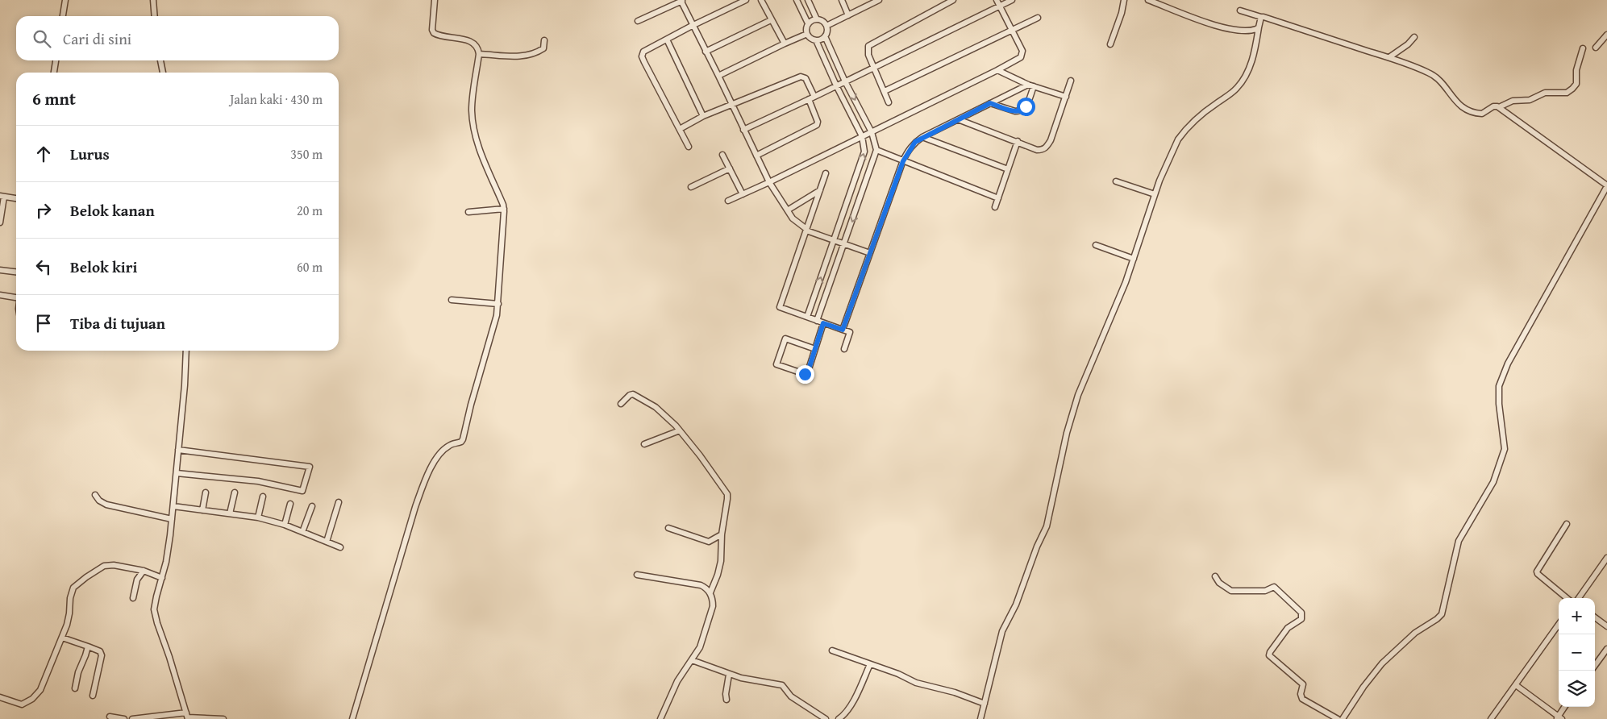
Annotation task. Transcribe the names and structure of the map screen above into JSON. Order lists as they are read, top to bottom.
{
  "page": {
    "search": "Cari di sini",
    "heading": ["6 mnt", "Jalan kaki · 430 m"],
    "list": [
      ["Lurus", "350 m"],
      ["Belok kanan", "20 m"],
      ["Belok kiri", "60 m"],
      "Tiba di tujuan"
    ],
    "map_buttons": ["+", "−"]
  }
}
